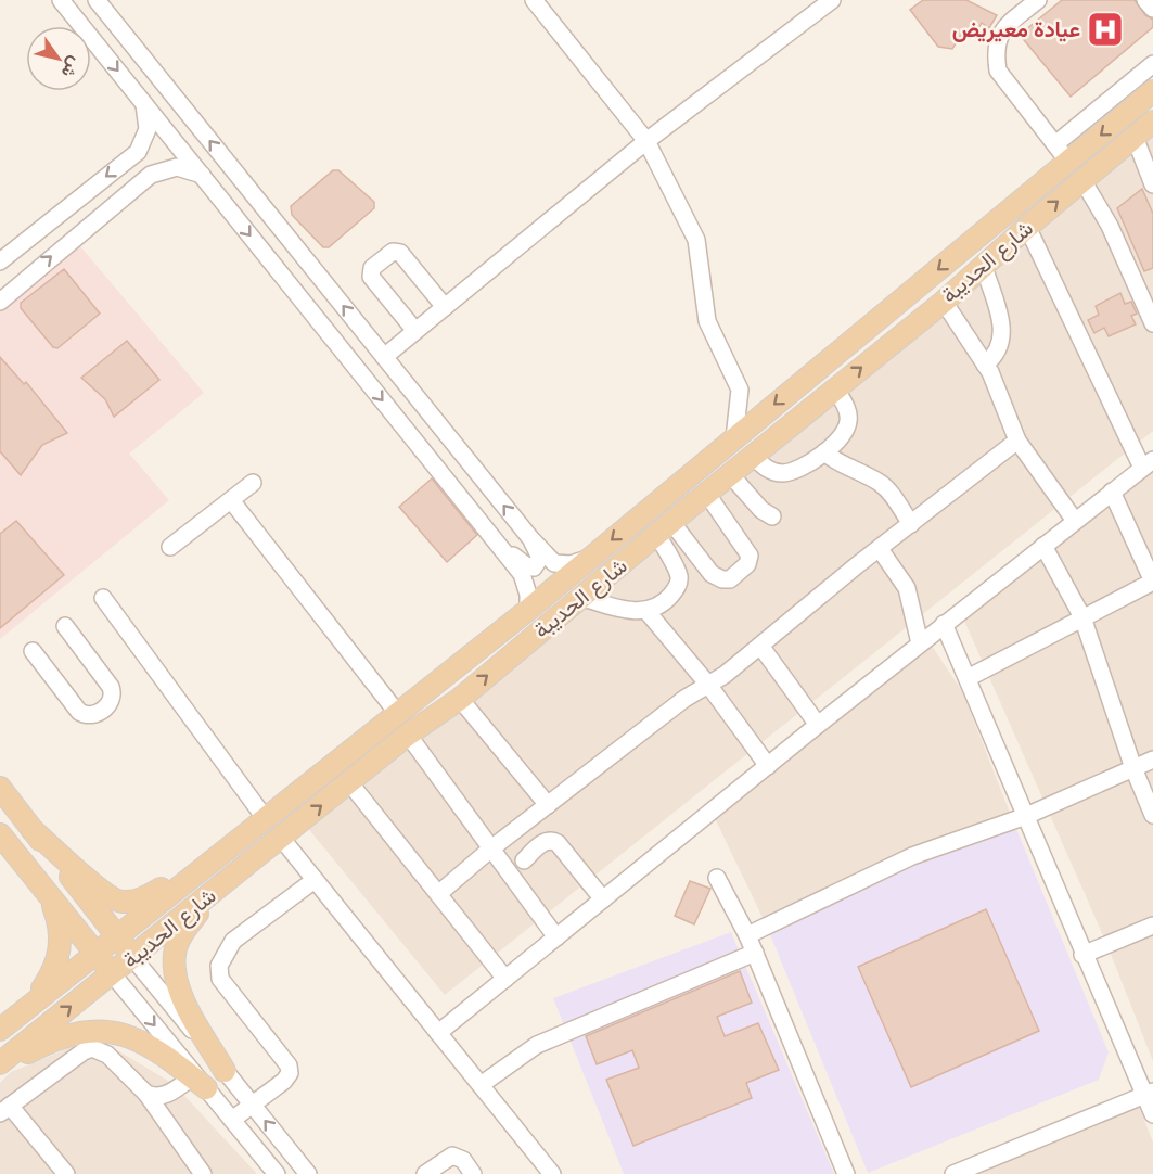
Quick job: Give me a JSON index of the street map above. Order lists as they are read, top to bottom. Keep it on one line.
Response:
{"streets":{"main road":["شارع الحديبة"]},"places":{"hospital":["عيادة معيريض"]},"north":"bottom right"}
